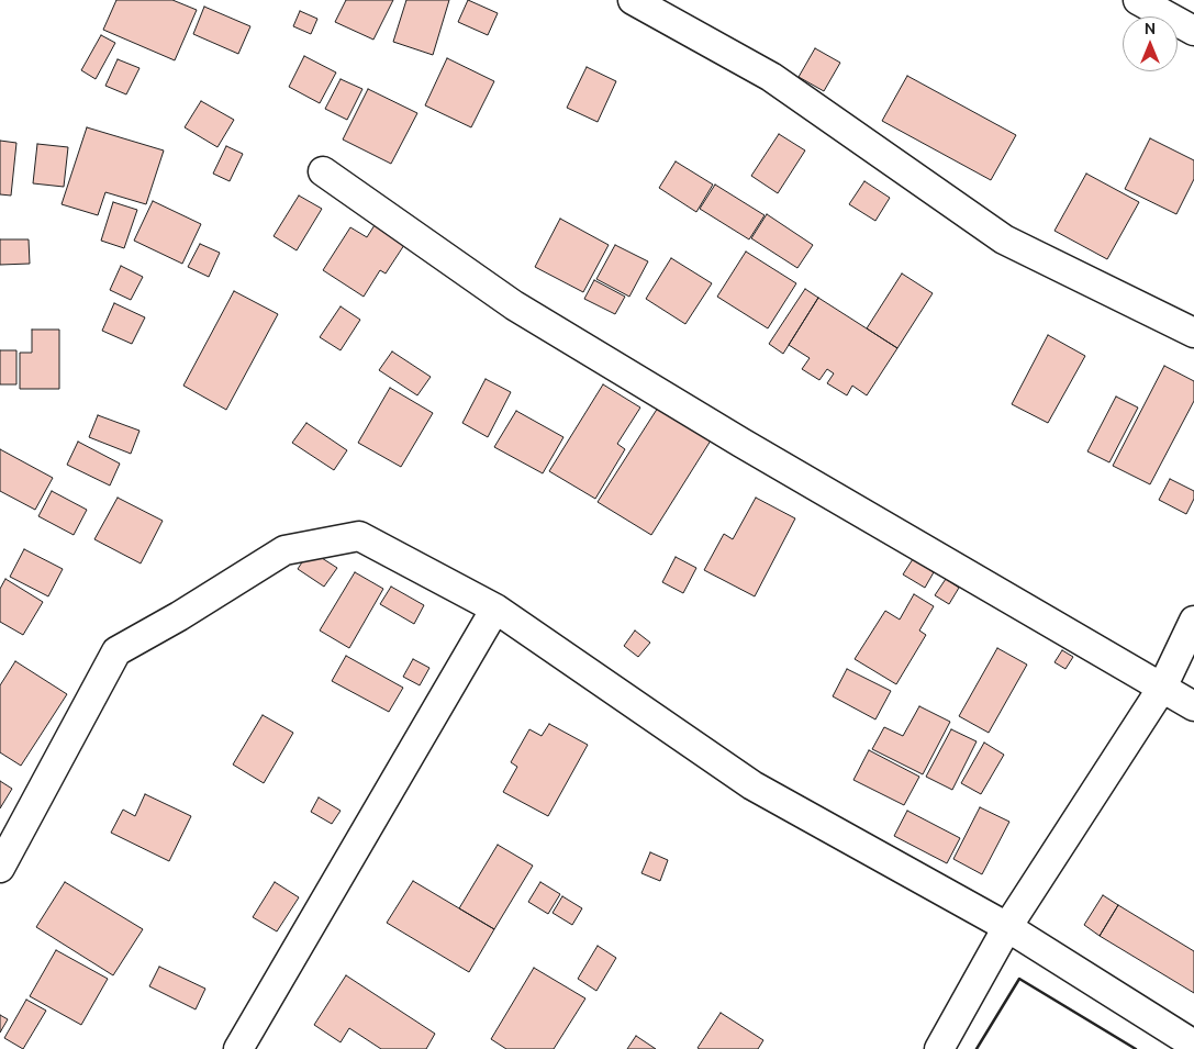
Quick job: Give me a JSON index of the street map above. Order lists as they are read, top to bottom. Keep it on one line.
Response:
{"north":"top"}
